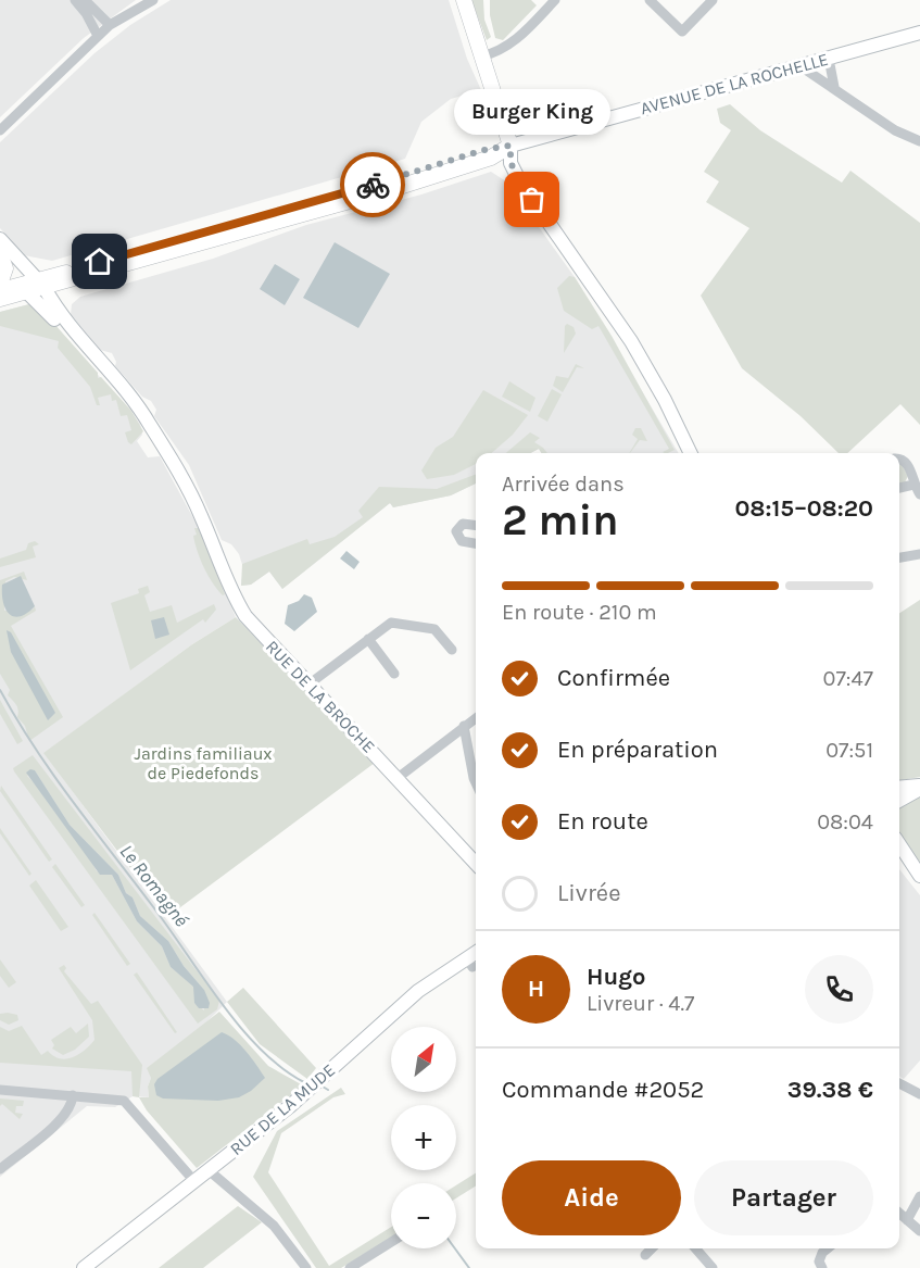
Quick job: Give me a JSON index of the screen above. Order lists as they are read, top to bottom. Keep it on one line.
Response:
{"streets":{"main road":["AVENUE DE LA ROCHELLE"],"street":["RUE DE LA BROCHE","RUE DE LA MUDE"]},"water":["Le Romagné"],"parks":["Jardins familiaux de Piedefonds"],"places":["Burger King"],"north":"top right","page":{"bubble":"Burger King","heading":["2 min","Arrivée dans","08:15–08:20"],"panel":["Hugo","Livreur · 4.7","Commande #2052","39.38 €"],"bar":"En route · 210 m","list":[["Confirmée","07:47"],["En préparation","07:51"],["En route","08:04"],"Livrée"],"round":"H","map_buttons":["+","−"],"buttons":["Aide","Partager"]}}
